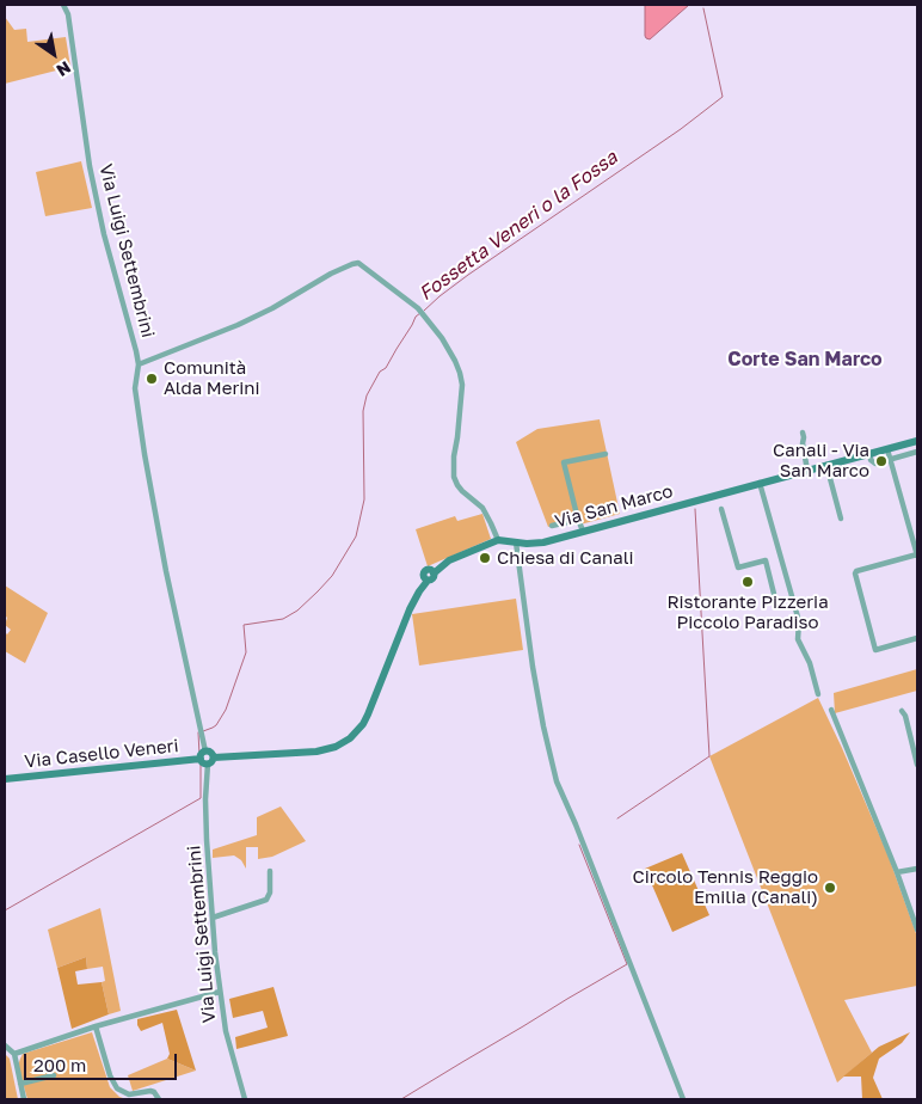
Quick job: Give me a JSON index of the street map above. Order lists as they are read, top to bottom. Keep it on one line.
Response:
{"streets":{"street":["Via Luigi Settembrini","Via San Marco","Via Casello Veneri"]},"crossings":[["Via Luigi Settembrini","Via Casello Veneri"]],"districts":["Corte San Marco"],"water":["Fossetta Veneri o la Fossa"],"places":["Comunità Alda Merini","Canali - Via San Marco","Chiesa di Canali","Ristorante Pizzeria Piccolo Paradiso","Circolo Tennis Reggio Emilia (Canali)"],"scale_bar":"200 m","north":"bottom right"}
